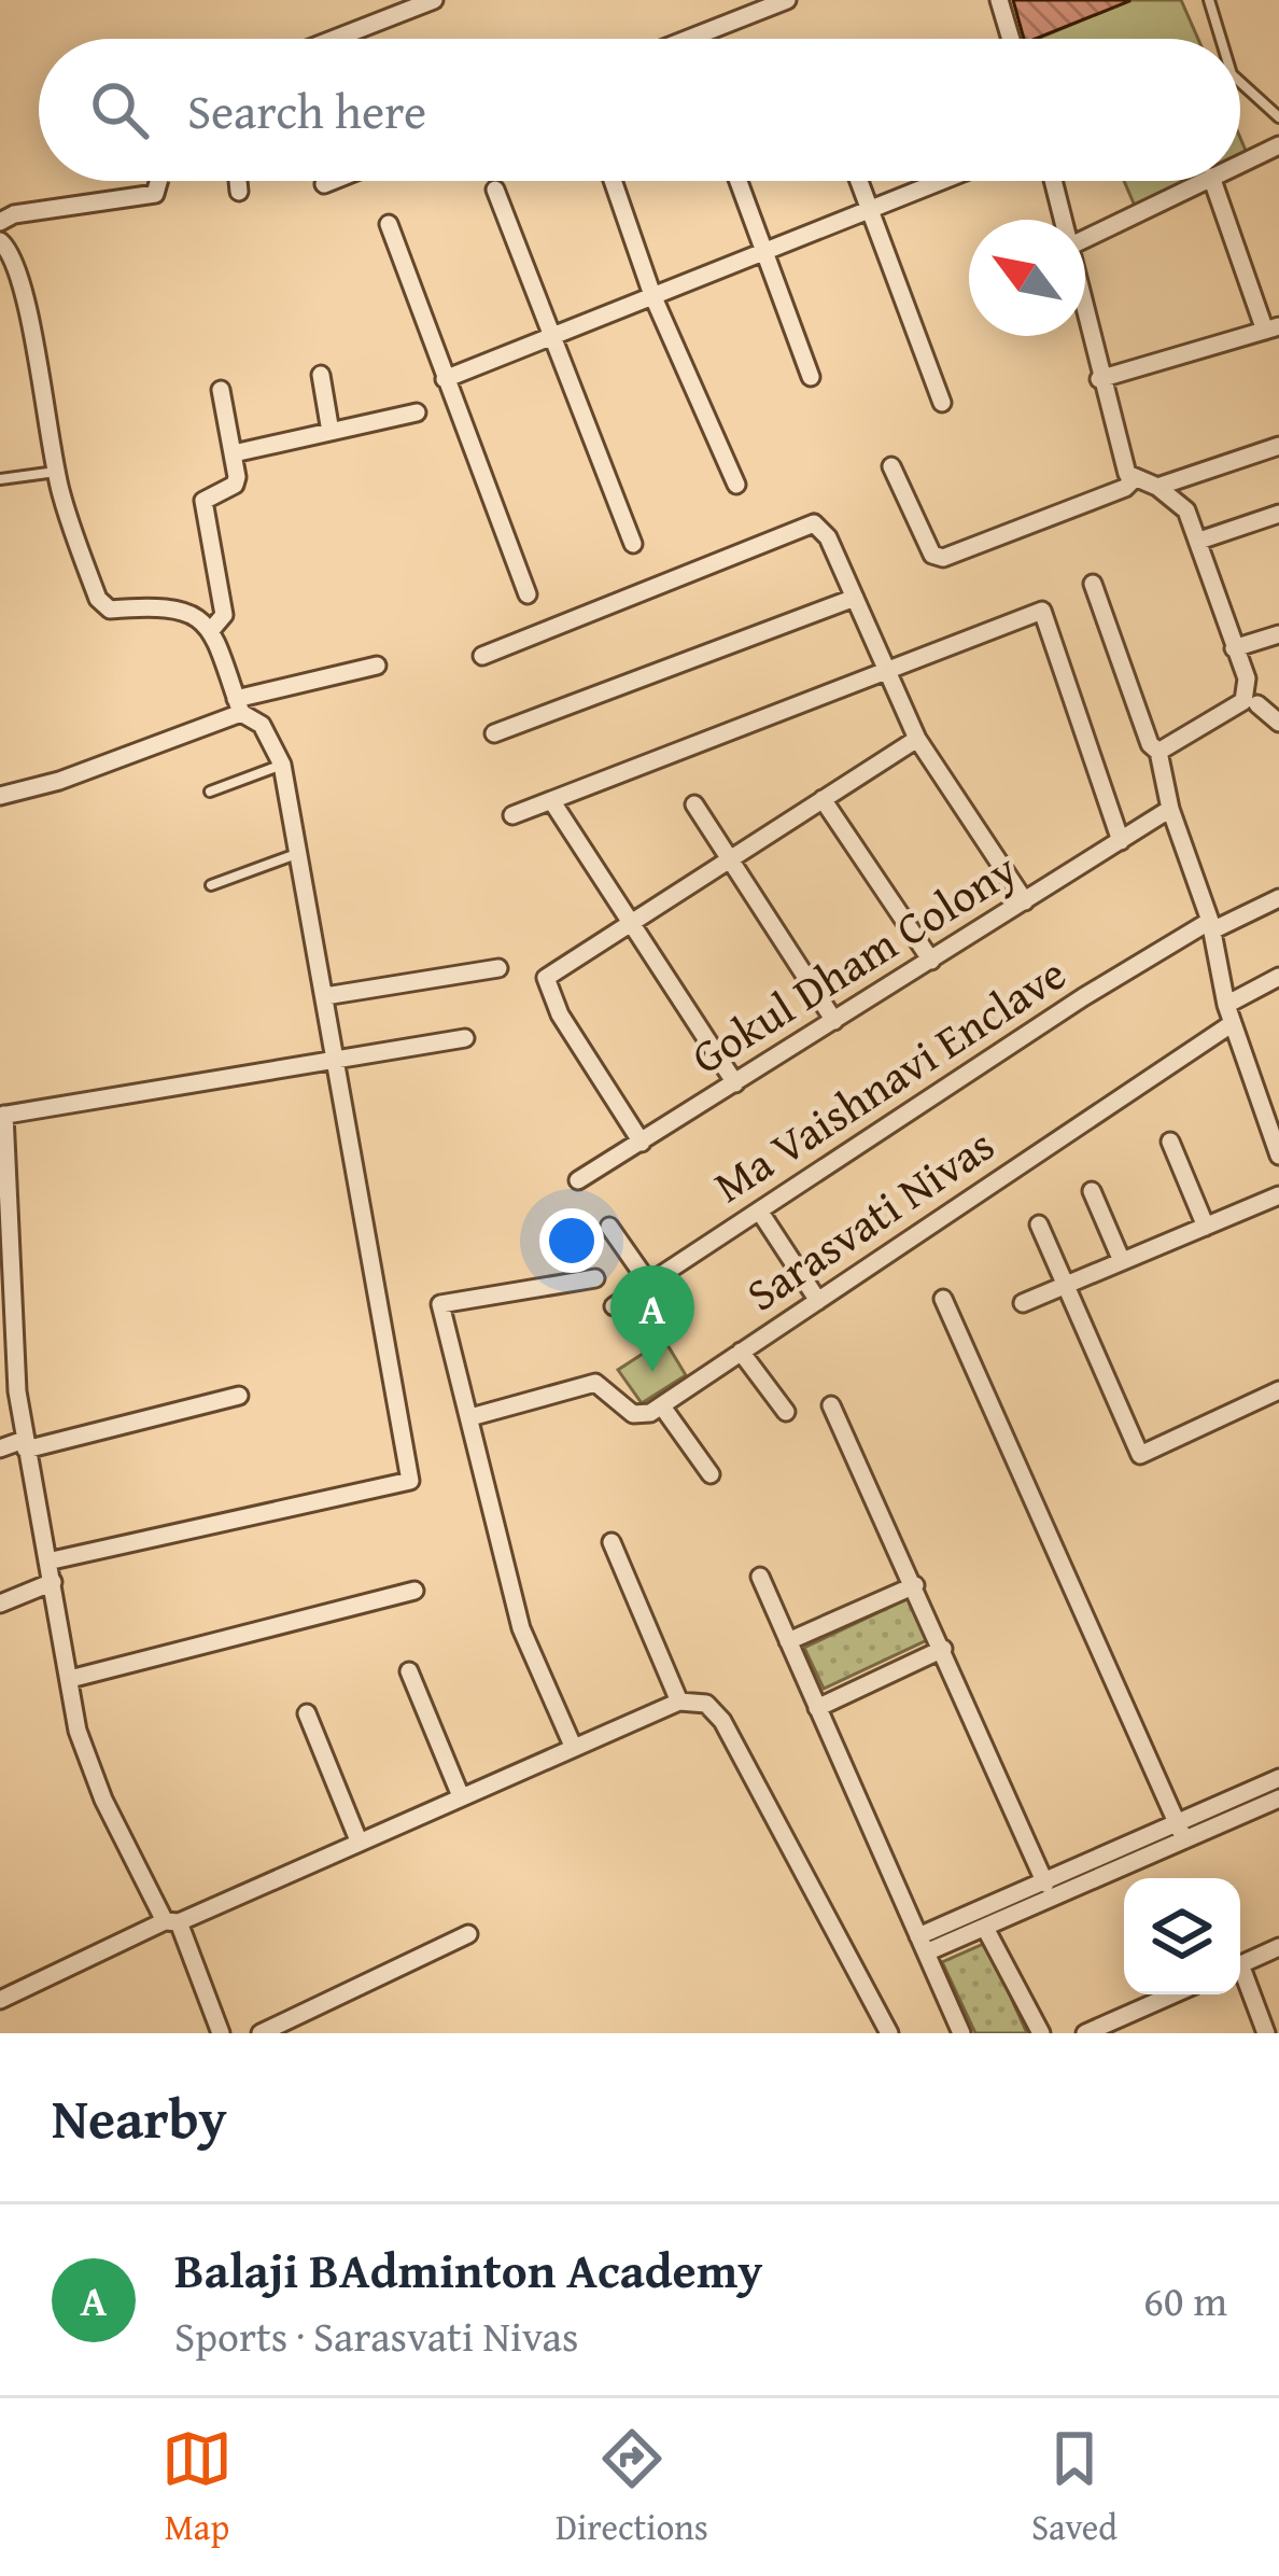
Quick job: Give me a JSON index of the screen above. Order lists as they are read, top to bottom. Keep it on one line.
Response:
{"streets":{"street":["Gokul Dham Colony","Ma Vaishnavi Enclave","Sarasvati Nivas"]},"north":"top left","page":{"search":"Search here","pins":"A","heading":"Nearby","list":[{"mark":"A","name":"Balaji BAdminton Academy","note":"Sports · Sarasvati Nivas","value":"60 m"}],"nav":["Map","Directions","Saved"]}}
